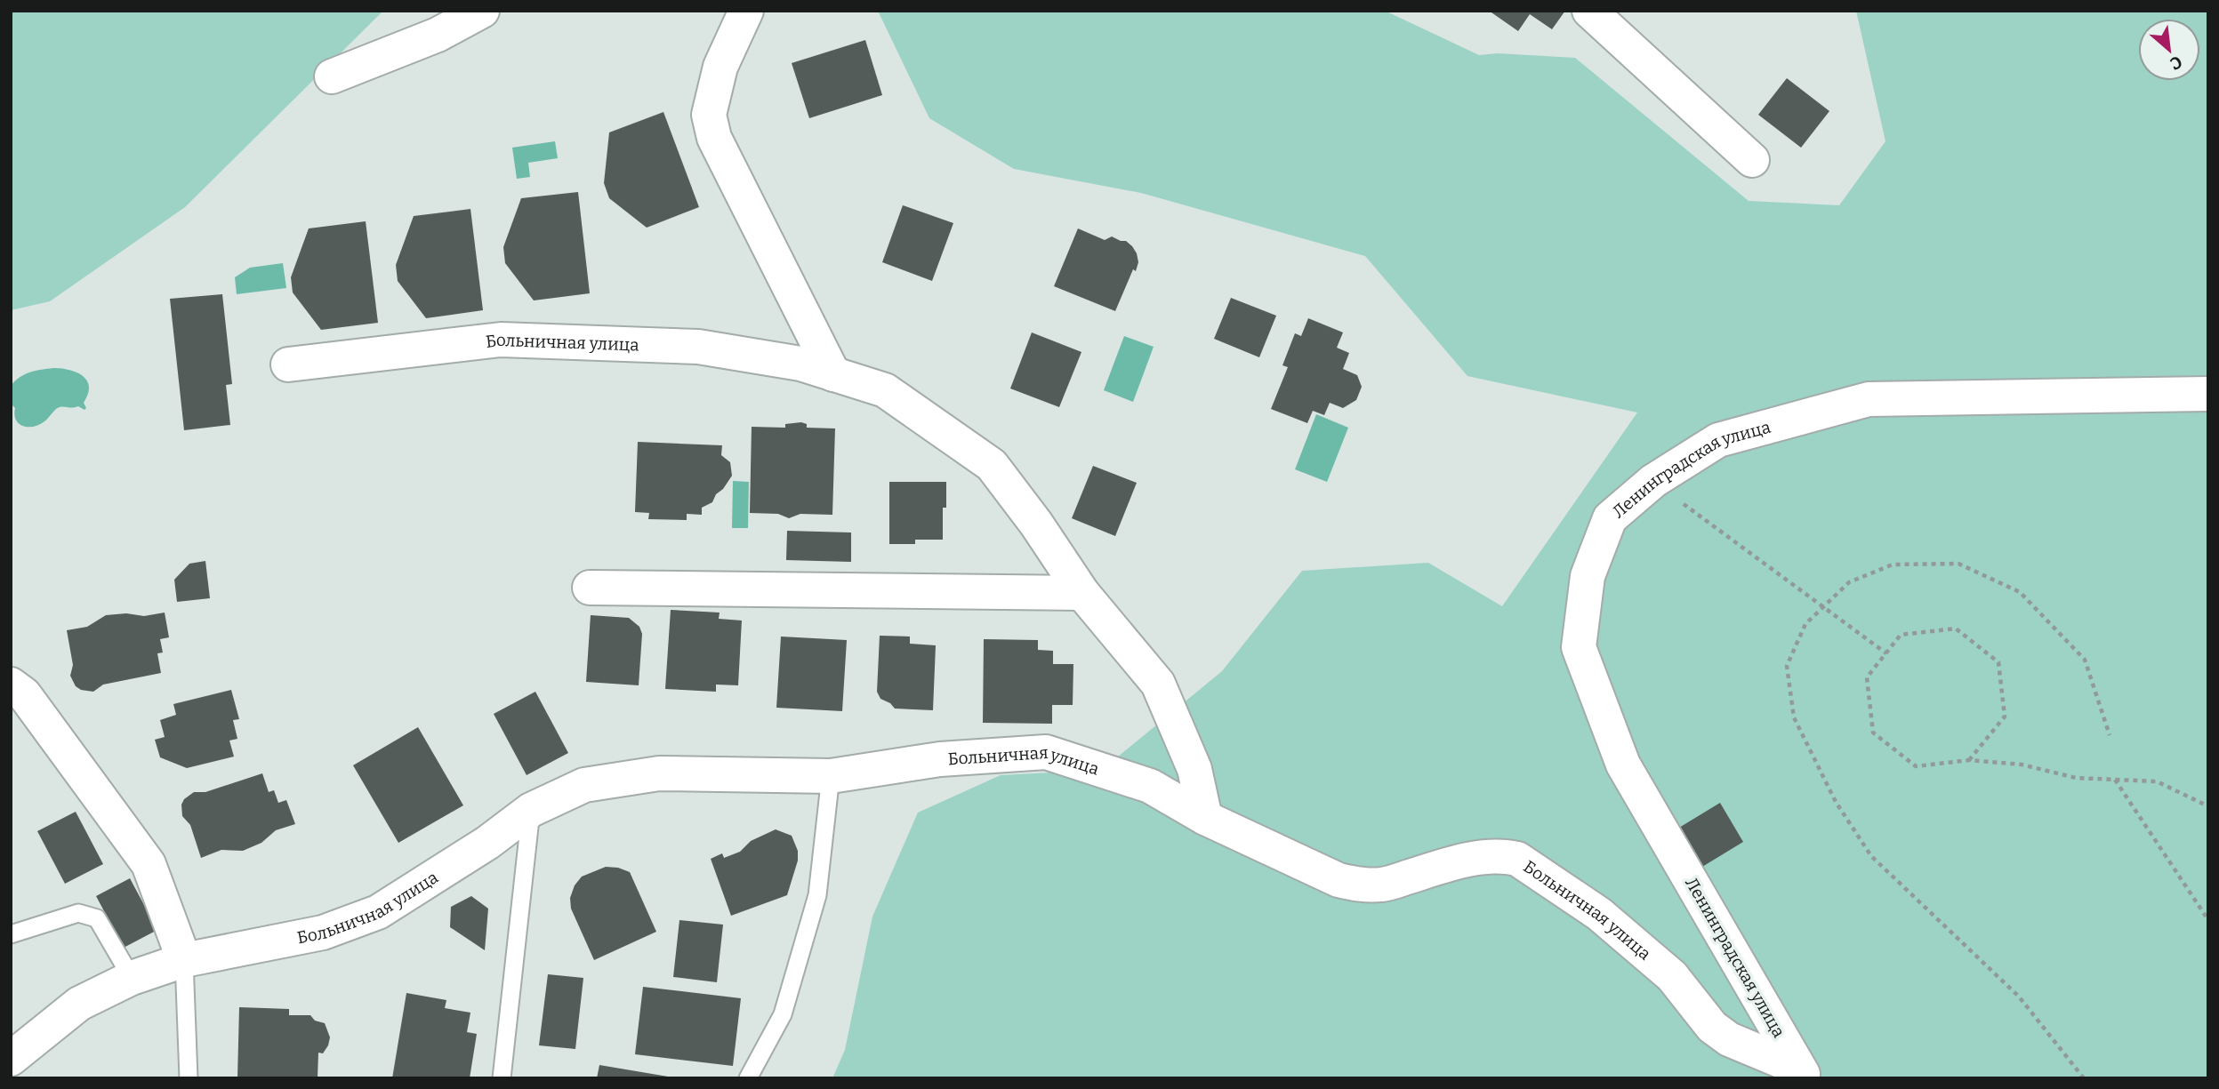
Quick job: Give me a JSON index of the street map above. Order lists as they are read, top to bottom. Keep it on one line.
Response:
{"streets":{"street":["Больничная улица","Ленинградская улица"]},"crossings":[["Больничная улица","Ленинградская улица"]],"north":"bottom right"}
